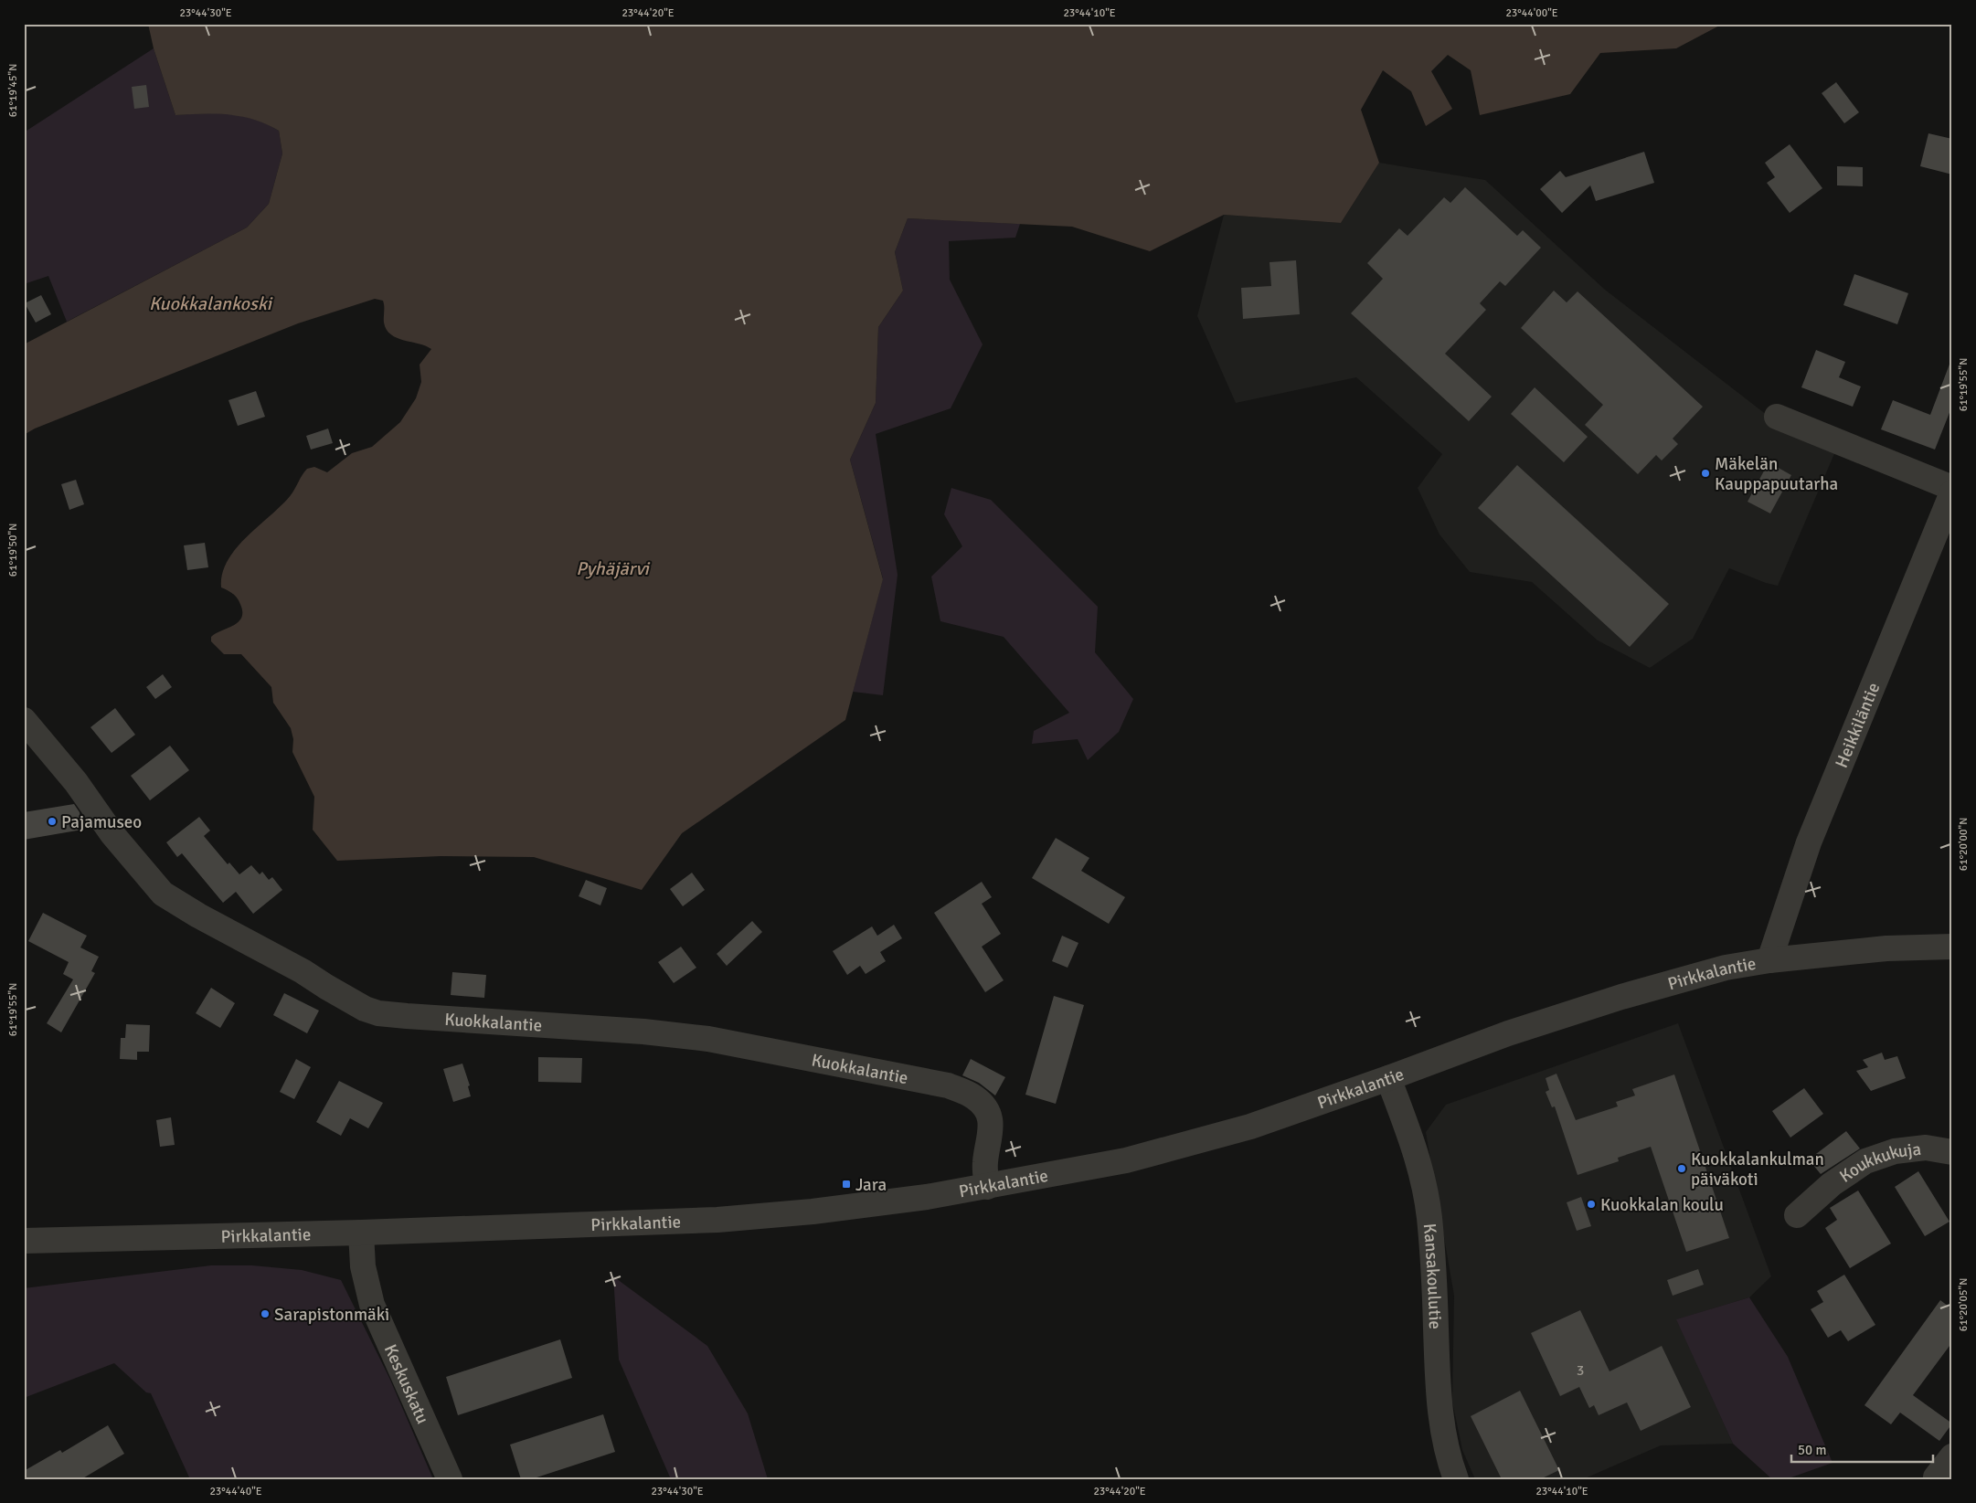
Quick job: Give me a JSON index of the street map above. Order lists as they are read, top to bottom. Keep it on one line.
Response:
{"streets":{"street":["Heikkiläntie","Pirkkalantie","Kuokkalantie","Koukkukuja","Kansakoulutie","Keskuskatu"]},"crossings":[["Heikkiläntie","Pirkkalantie"],["Pirkkalantie","Kuokkalantie"],["Pirkkalantie","Kansakoulutie"],["Pirkkalantie","Keskuskatu"]],"water":["Kuokkalankoski","Pyhäjärvi"],"places":{"other":["Mäkelän Kauppapuutarha","Pajamuseo","Kuokkalankulman päiväkoti","Kuokkalan koulu","Sarapistonmäki"],"transit":["Jara"]},"house_numbers":["3"],"scale_bar":"50 m","coordinates":["23°44'30\"E","23°44'20\"E","23°44'10\"E","23°44'00\"E","61°19'45\"N","61°19'55\"N","61°19'50\"N","61°20'00\"N","61°20'05\"N","23°44'40\"E"]}
